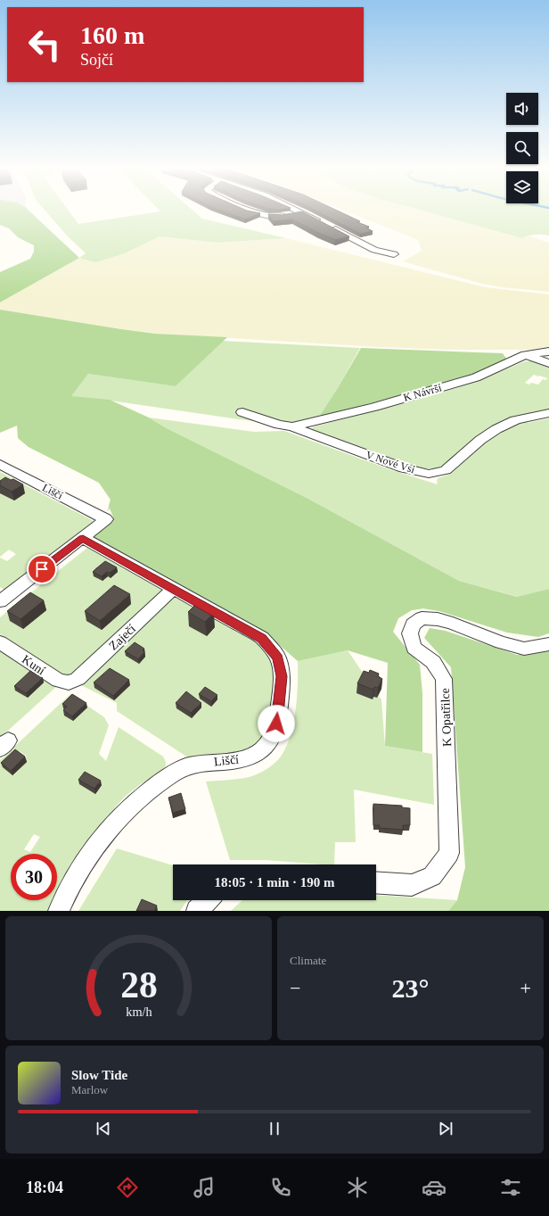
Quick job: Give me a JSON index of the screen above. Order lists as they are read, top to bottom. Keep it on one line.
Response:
{"streets":{"street":["K Návrší","V Nové Vsi","Liščí","Zaječí","Kuní","K Opatřilce"]},"crossings":[["K Návrší","V Nové Vsi"],["Liščí","Zaječí"],["Zaječí","Kuní"]],"page":{"turn":["160 m","Sojčí"],"limit":"30","trip":"18:05 · 1 min · 190 m","tile":"Climate","heat":["−","23°","+"],"song":["Slow Tide","Marlow"],"tabs":"18:04","gauge":["28","km/h"]}}
